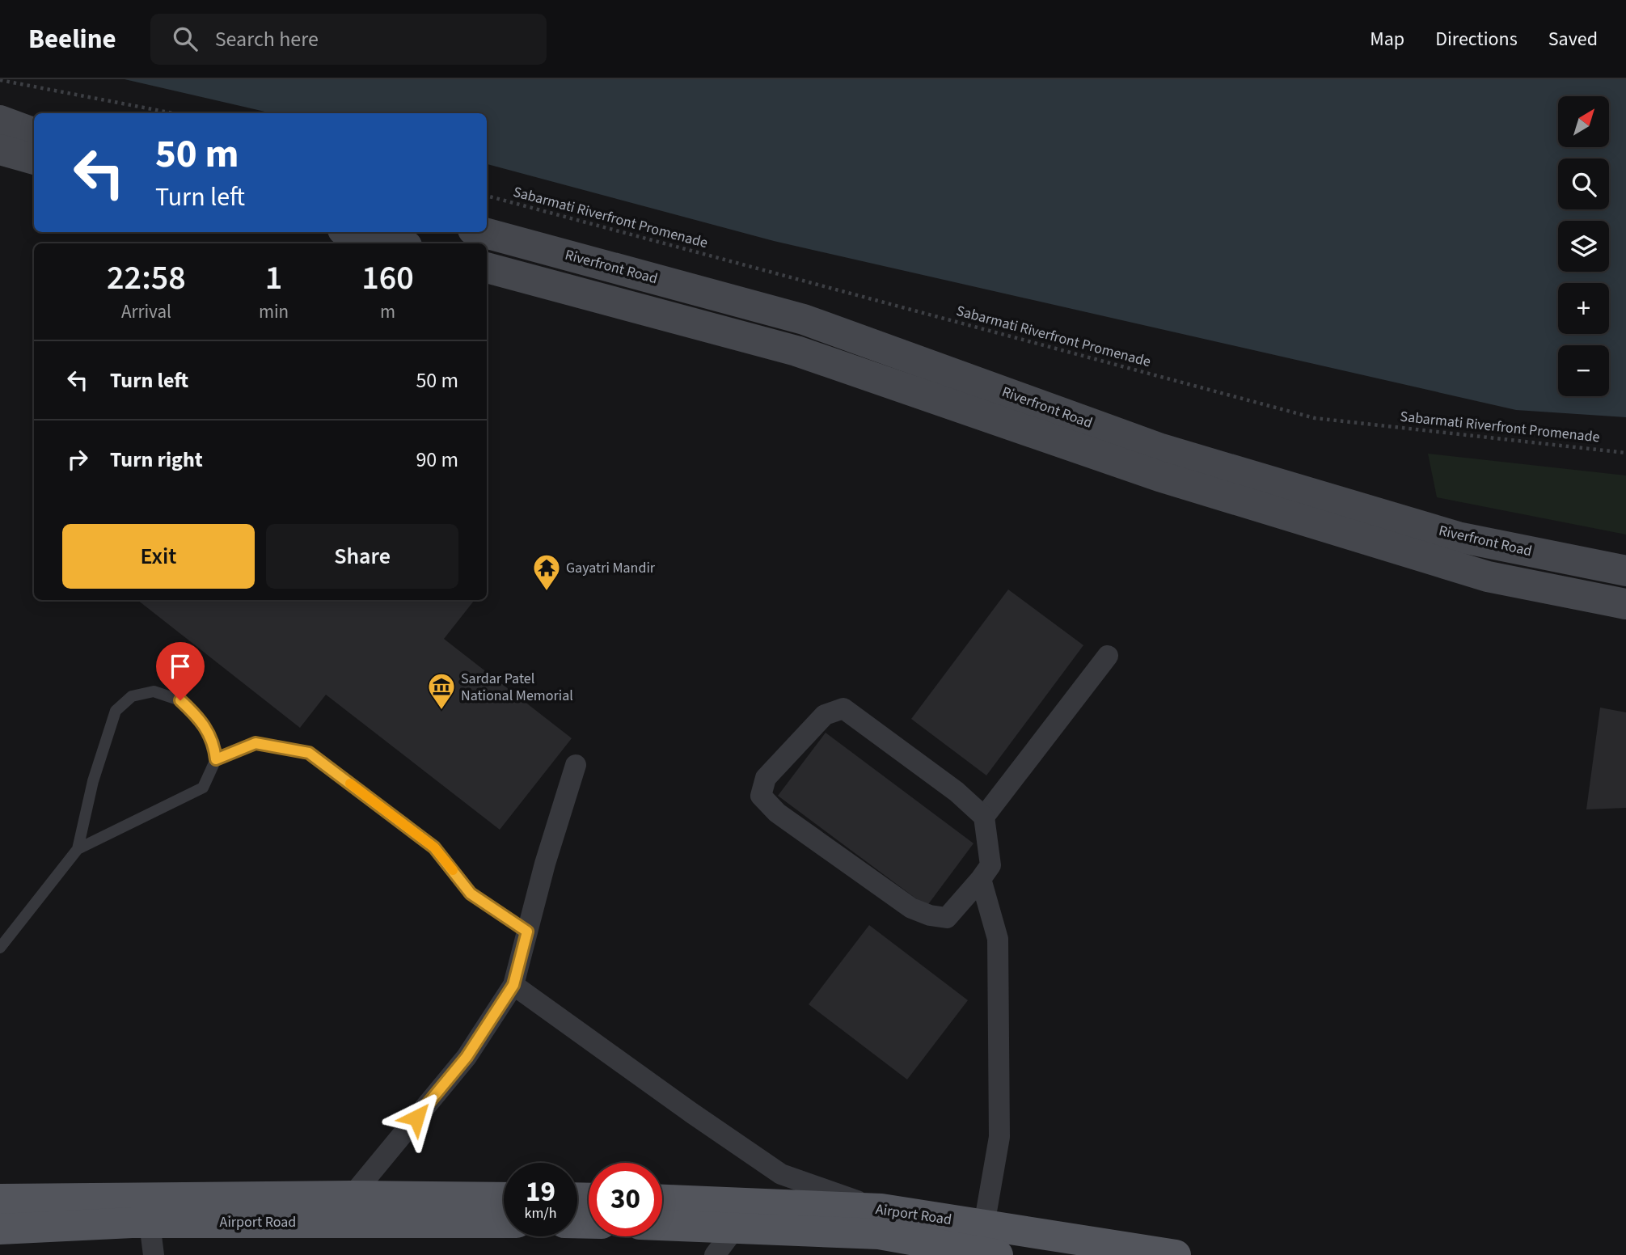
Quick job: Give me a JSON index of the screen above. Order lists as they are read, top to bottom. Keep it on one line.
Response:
{"streets":{"main road":["Riverfront Road","Airport Road"],"path":["Sabarmati Riverfront Promenade"]},"places":{"temple":["Gayatri Mandir"],"museum":["Sardar Patel National Memorial"]},"north":"top right","page":{"header":"Beeline","search":"Search here","nav":["Map","Directions","Saved"],"map_buttons":["+","−"],"turn":["50 m","Turn left"],"eta":["22:58","Arrival","1","min","160","m"],"list":[{"name":"Turn left","value":"50 m"},{"name":"Turn right","value":"90 m"}],"buttons":["Exit","Share"],"speed":"19 km/h","limit":"30"}}
